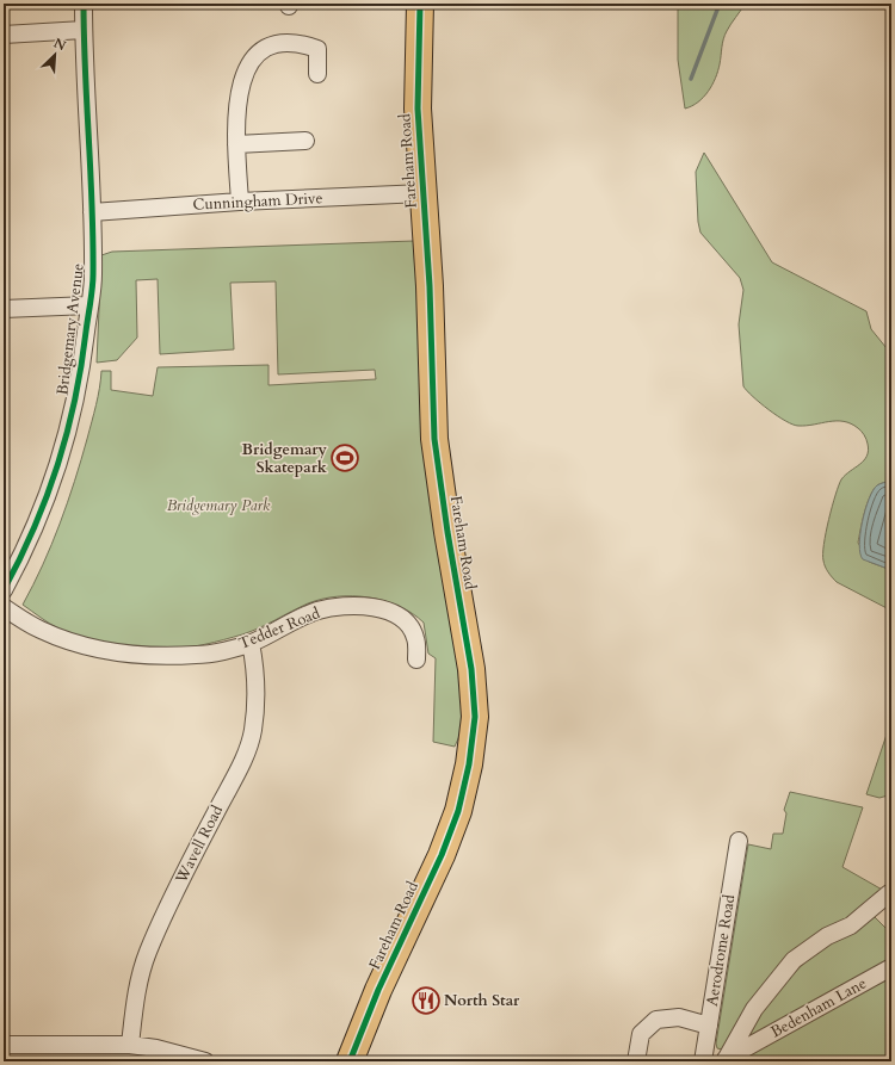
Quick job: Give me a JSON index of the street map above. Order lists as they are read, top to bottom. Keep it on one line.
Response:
{"streets":{"main road":["Fareham Road"],"street":["Cunningham Drive","Bridgemary Avenue","Tedder Road","Wavell Road","Aerodrome Road","Bedenham Lane"]},"crossings":[["Fareham Road","Cunningham Drive"],["Cunningham Drive","Bridgemary Avenue"],["Tedder Road","Wavell Road"]],"parks":["Bridgemary Park"],"places":{"sports":["Bridgemary Skatepark"],"restaurant":["North Star"]},"north":"top right"}
